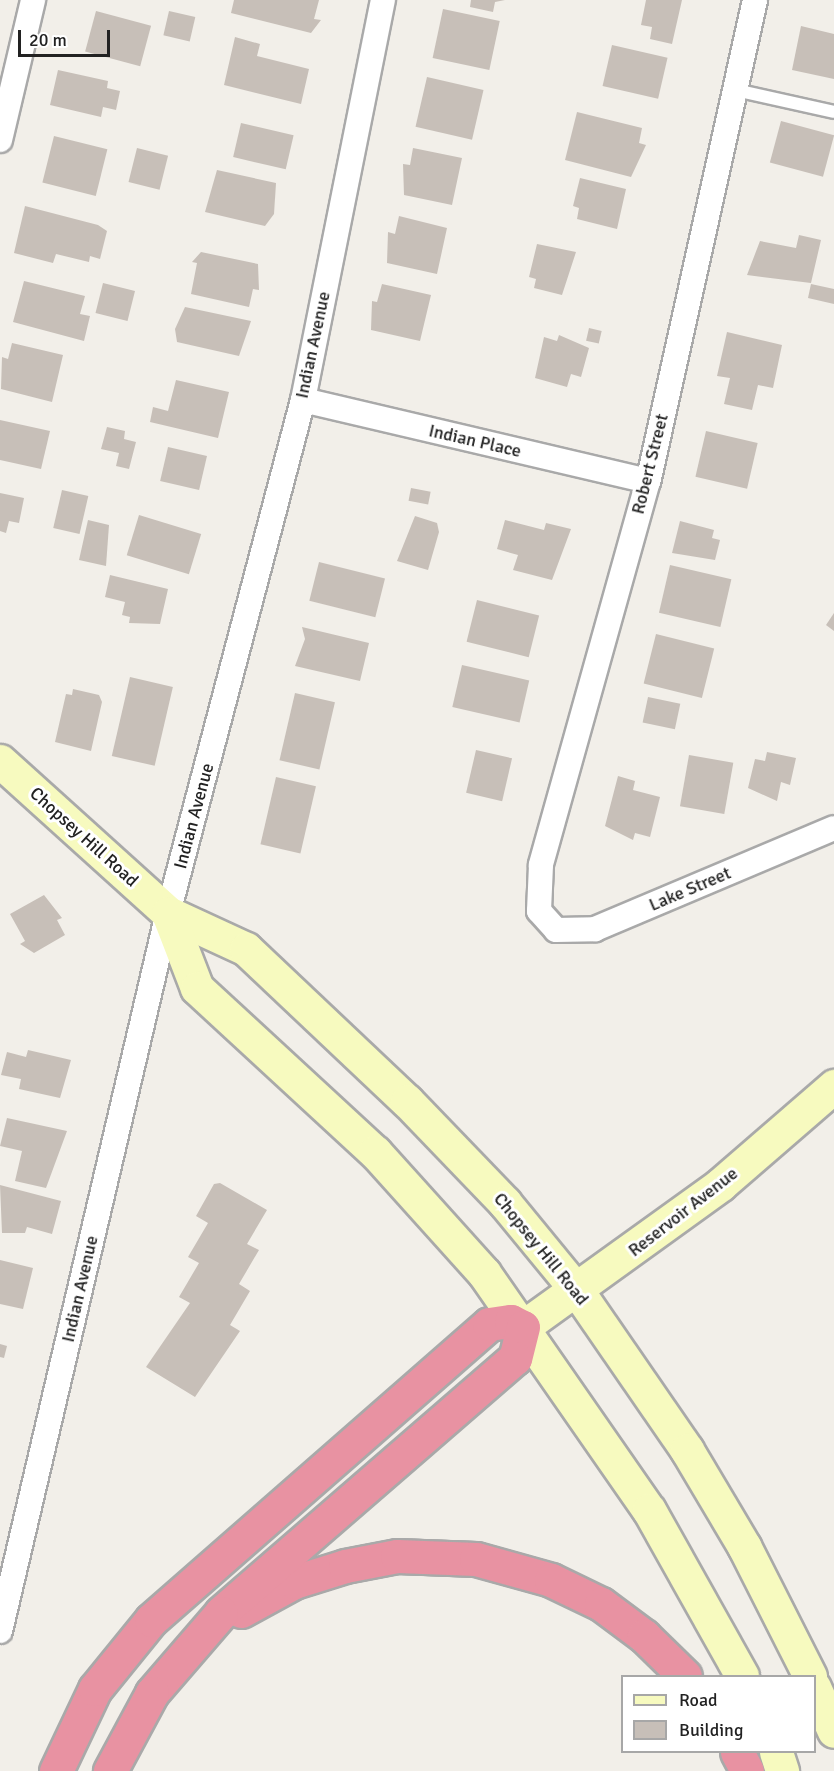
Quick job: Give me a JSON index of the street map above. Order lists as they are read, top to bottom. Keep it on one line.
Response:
{"streets":{"main road":["Chopsey Hill Road","Reservoir Avenue"],"street":["Indian Avenue","Indian Place","Robert Street","Lake Street"]},"crossings":[["Indian Avenue","Indian Place"],["Indian Avenue","Chopsey Hill Road"],["Indian Place","Robert Street"],["Robert Street","Lake Street"],["Chopsey Hill Road","Reservoir Avenue"]],"legend":["Road","Building"],"scale_bar":"20 m"}
